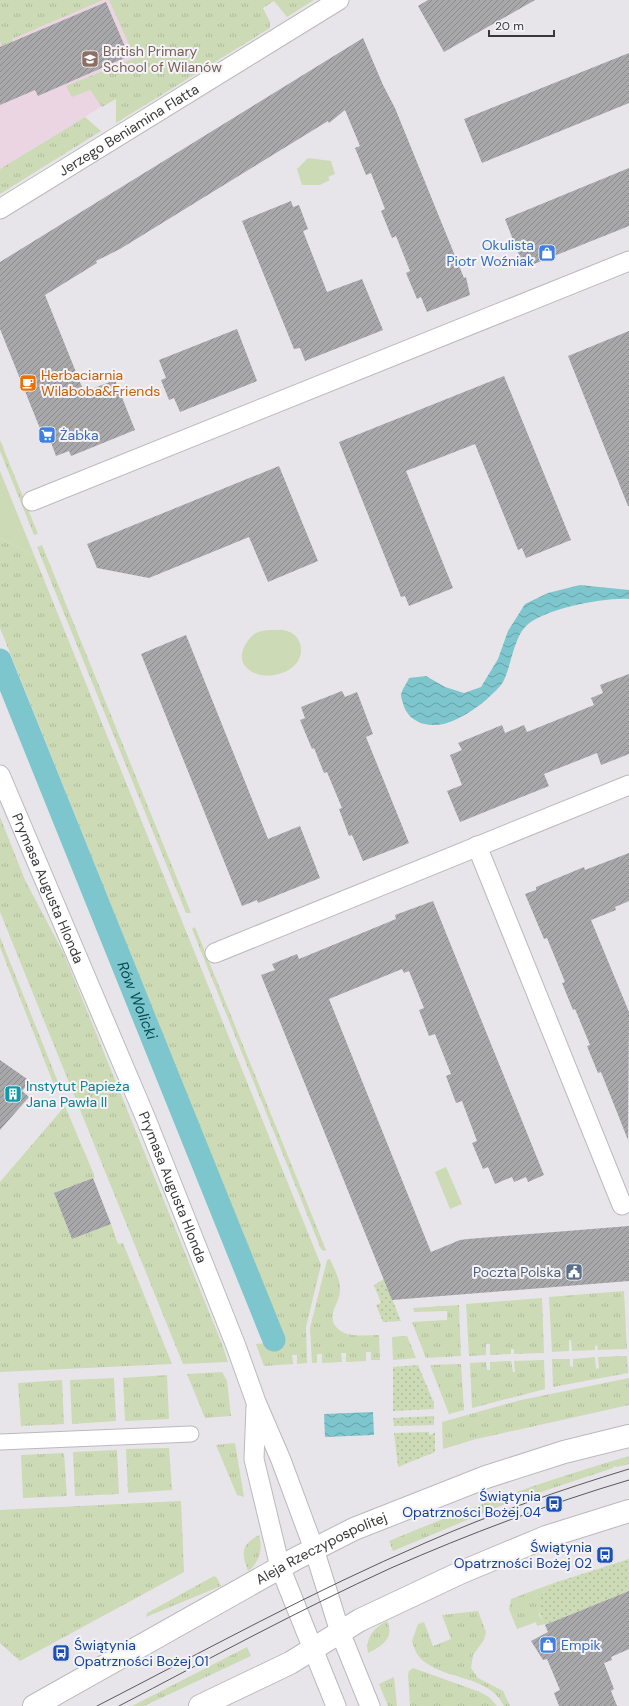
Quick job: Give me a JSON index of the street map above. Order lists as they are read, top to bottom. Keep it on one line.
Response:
{"streets":{"street":["Jerzego Beniamina Flatta","Prymasa Augusta Hlonda","Aleja Rzeczypospolitej"]},"crossings":[["Prymasa Augusta Hlonda","Aleja Rzeczypospolitej"]],"water":["Rów Wolicki"],"places":{"school or university":["British Primary School of Wilanów"],"shop":["Okulista Piotr Woźniak","Empik"],"cafe":["Herbaciarnia Wilaboba&Friends"],"supermarket":["Żabka"],"building":["Instytut Papieża Jana Pawła II"],"public building":["Poczta Polska"],"bus stop":["Świątynia Opatrzności Bożej 04","Świątynia Opatrzności Bożej 02","Świątynia Opatrzności Bożej 01"]},"scale_bar":"20 m"}
